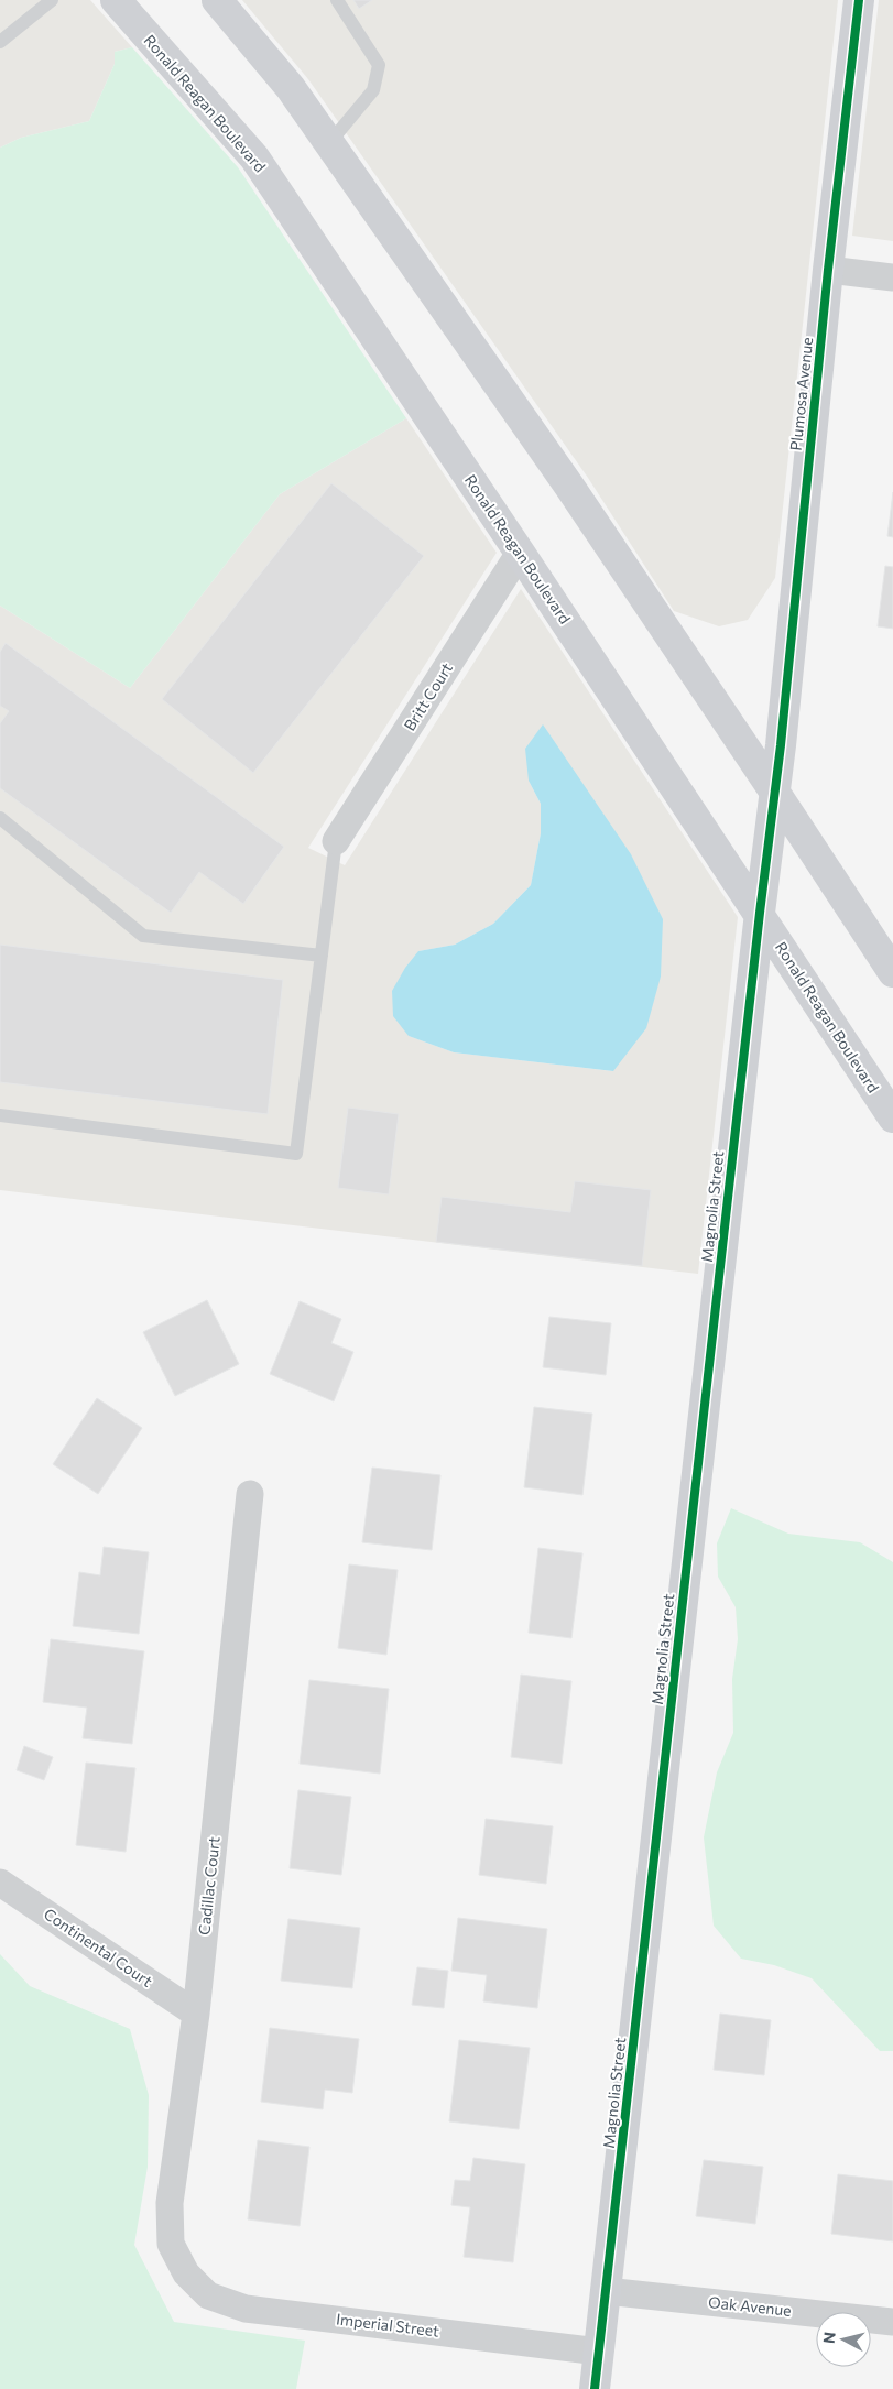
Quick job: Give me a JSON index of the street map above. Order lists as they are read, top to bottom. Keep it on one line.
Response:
{"streets":{"main road":["Ronald Reagan Boulevard","Plumosa Avenue","Magnolia Street"],"street":["Britt Court","Cadillac Court","Continental Court","Oak Avenue","Imperial Street"]},"crossings":[["Ronald Reagan Boulevard","Plumosa Avenue"],["Ronald Reagan Boulevard","Britt Court"],["Ronald Reagan Boulevard","Magnolia Street"],["Plumosa Avenue","Magnolia Street"],["Magnolia Street","Oak Avenue"],["Magnolia Street","Imperial Street"],["Cadillac Court","Continental Court"],["Cadillac Court","Imperial Street"]],"north":"left"}
